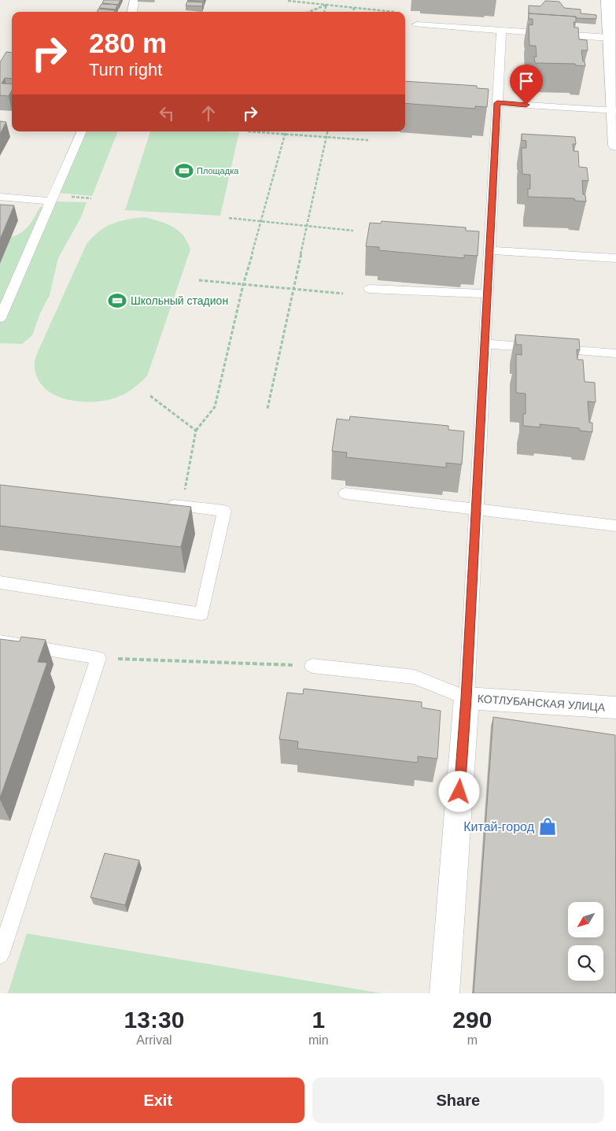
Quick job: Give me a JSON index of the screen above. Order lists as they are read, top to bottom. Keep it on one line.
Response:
{"streets":{"street":["КОТЛУБАНСКАЯ УЛИЦА"]},"places":{"sports":["Площадка","Школьный стадион"],"shop":["Китай-город"]},"north":"bottom left","page":{"turn":["280 m","Turn right"],"eta":["13:30","Arrival","1","min","290","m"],"buttons":["Exit","Share"]}}
